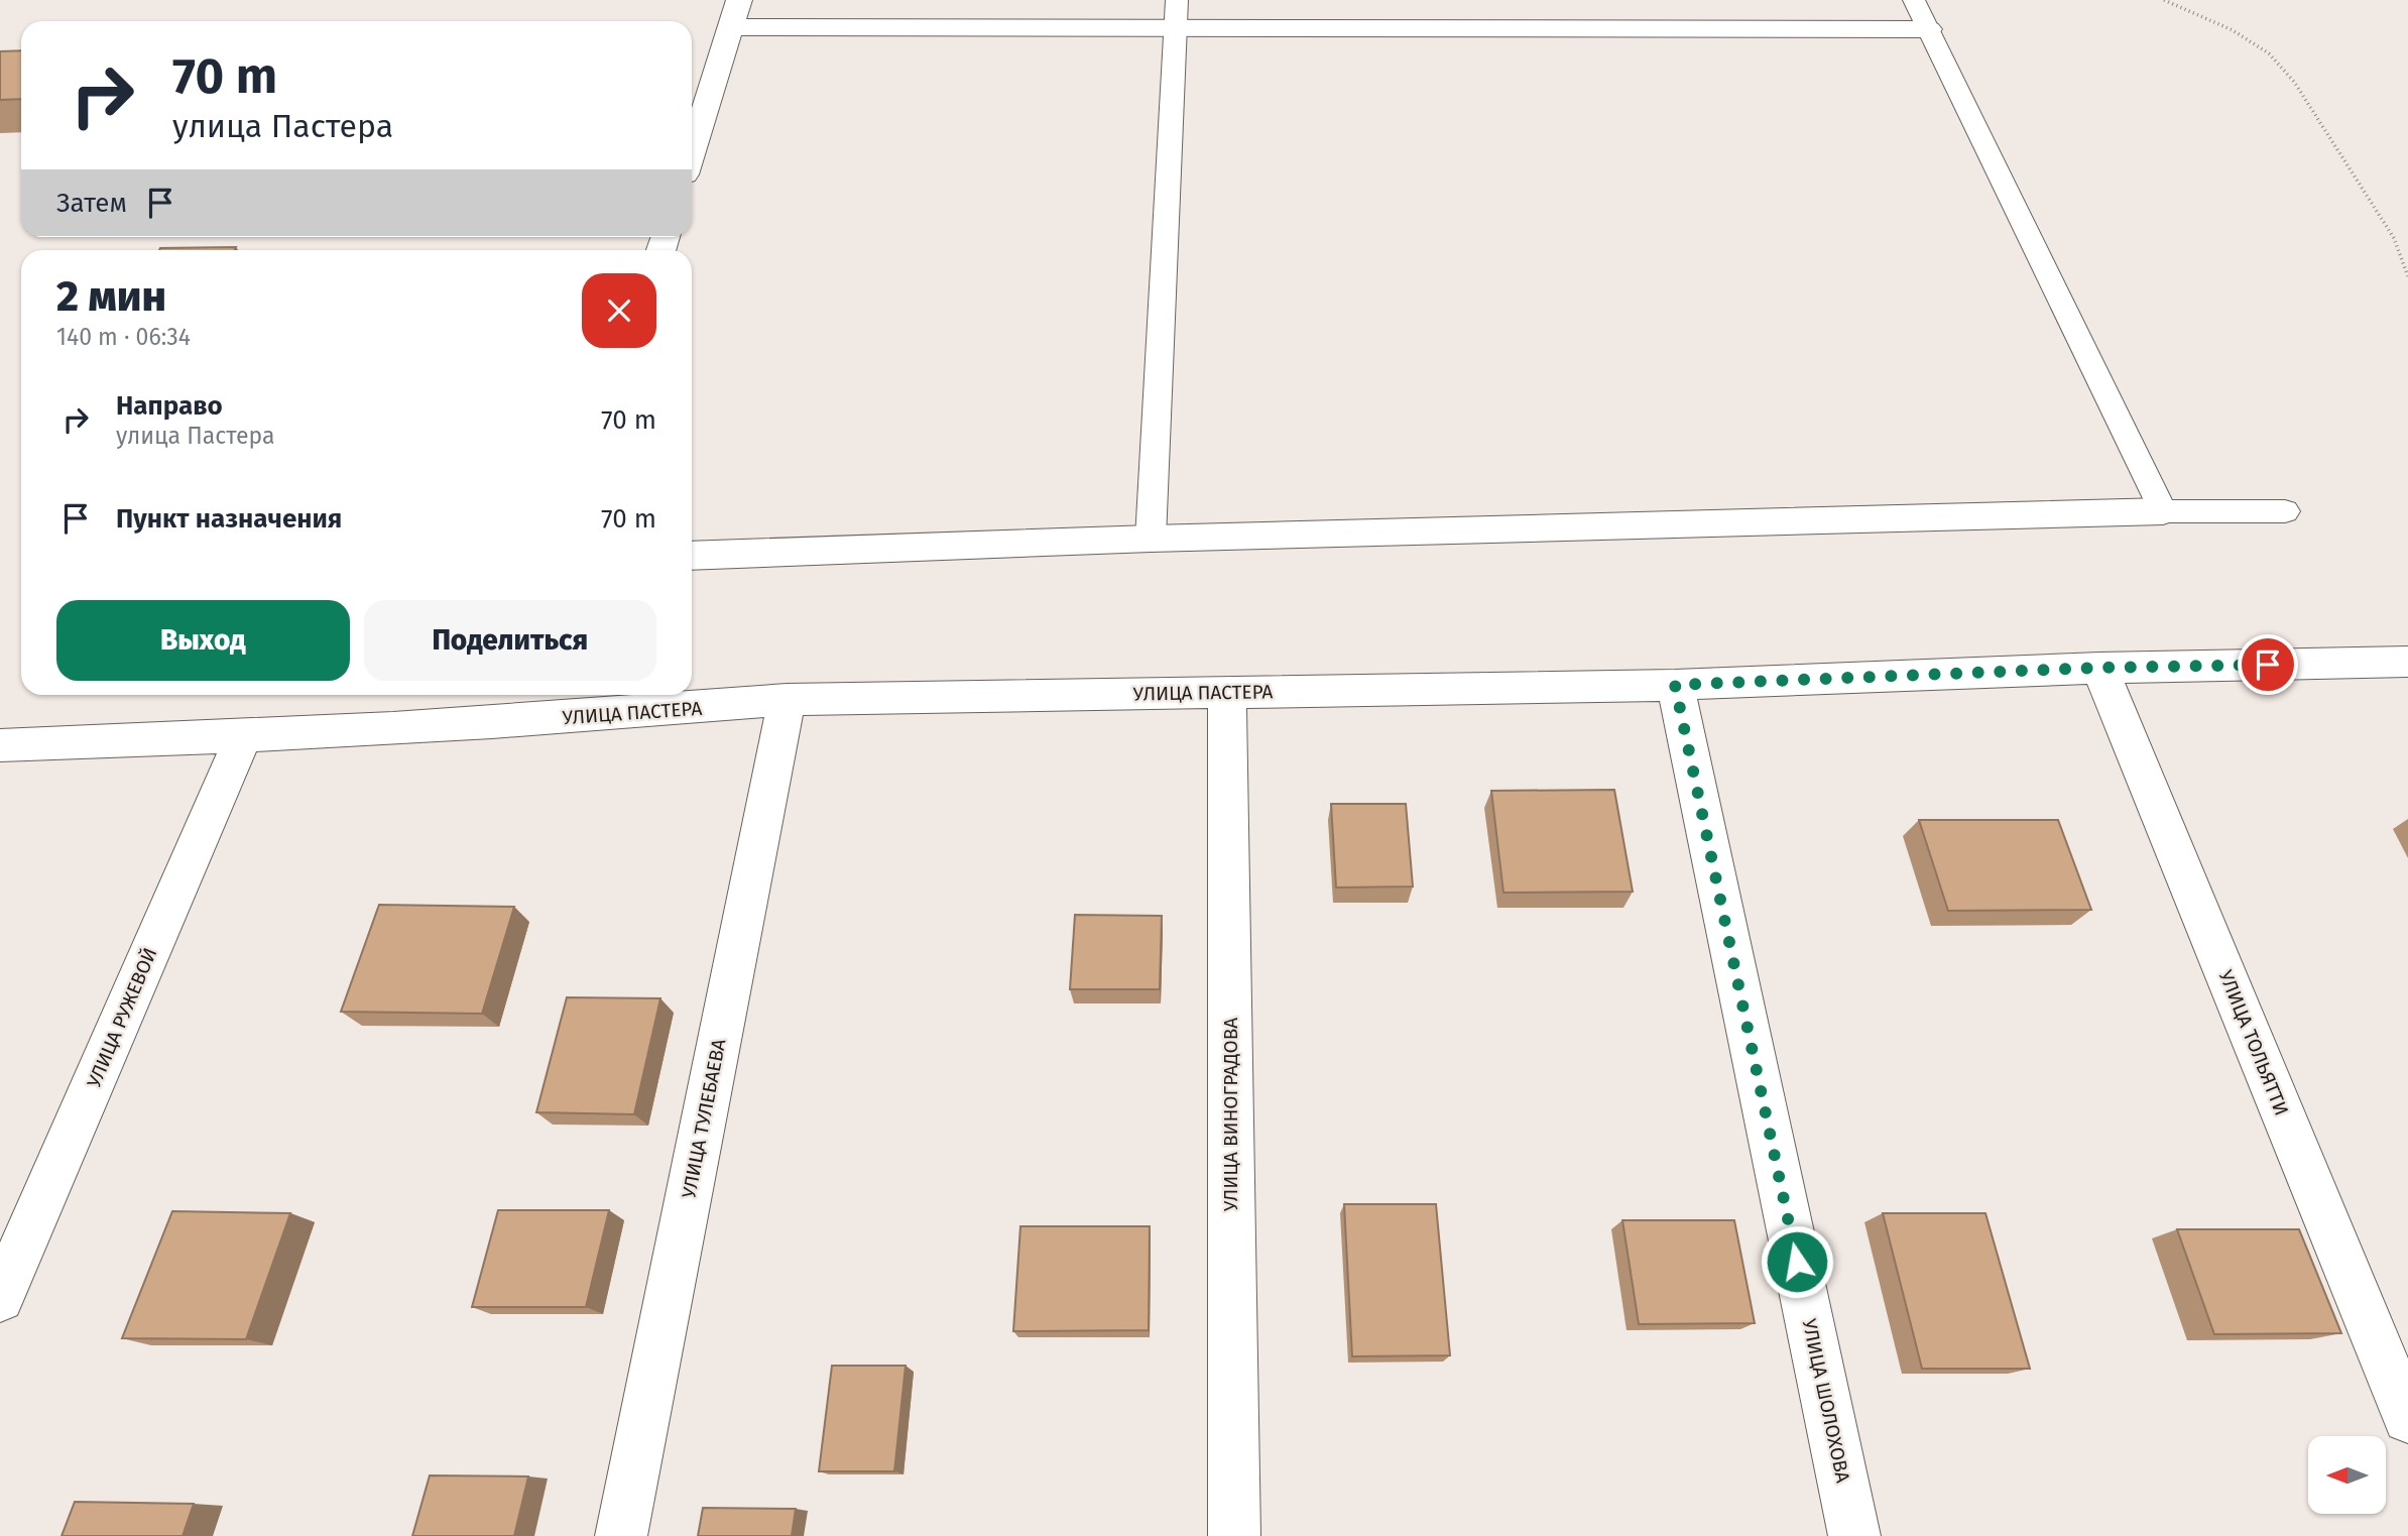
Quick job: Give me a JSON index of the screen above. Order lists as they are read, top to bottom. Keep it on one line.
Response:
{"streets":{"street":["УЛИЦА ПАСТЕРА","УЛИЦА РУЖЕВОЙ","УЛИЦА ТОЛЬЯТТИ","УЛИЦА ВИНОГРАДОВА","УЛИЦА ТУЛЕБАЕВА","УЛИЦА ШОЛОХОВА"]},"crossings":[["УЛИЦА ПАСТЕРА","УЛИЦА РУЖЕВОЙ"],["УЛИЦА ПАСТЕРА","УЛИЦА ТОЛЬЯТТИ"],["УЛИЦА ПАСТЕРА","УЛИЦА ВИНОГРАДОВА"],["УЛИЦА ПАСТЕРА","УЛИЦА ТУЛЕБАЕВА"],["УЛИЦА ПАСТЕРА","УЛИЦА ШОЛОХОВА"]],"north":"left","page":{"turn":["70 m","улица Пастера"],"then":"Затем","heading":["2 мин","140 m · 06:34"],"list":[{"name":"Направо","note":"улица Пастера","value":"70 m"},{"name":"Пункт назначения","value":"70 m"}],"buttons":["Выход","Поделиться"]}}
